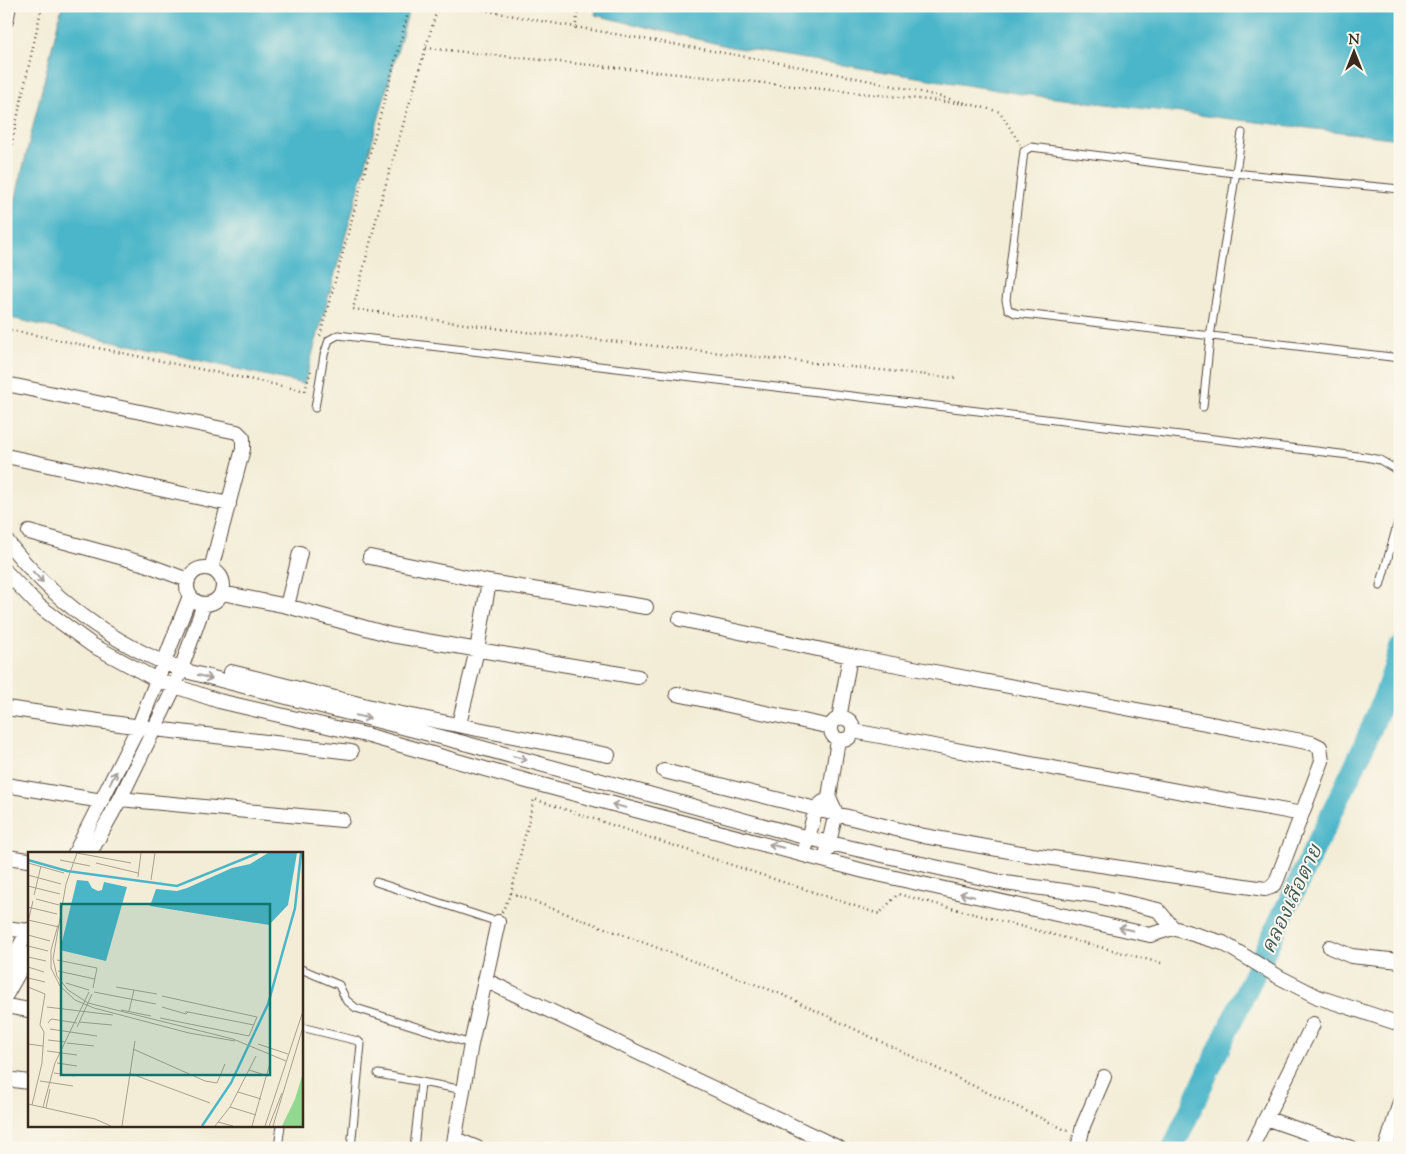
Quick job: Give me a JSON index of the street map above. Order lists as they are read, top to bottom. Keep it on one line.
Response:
{"water":["คลองเสือตาย"],"north":"top"}
